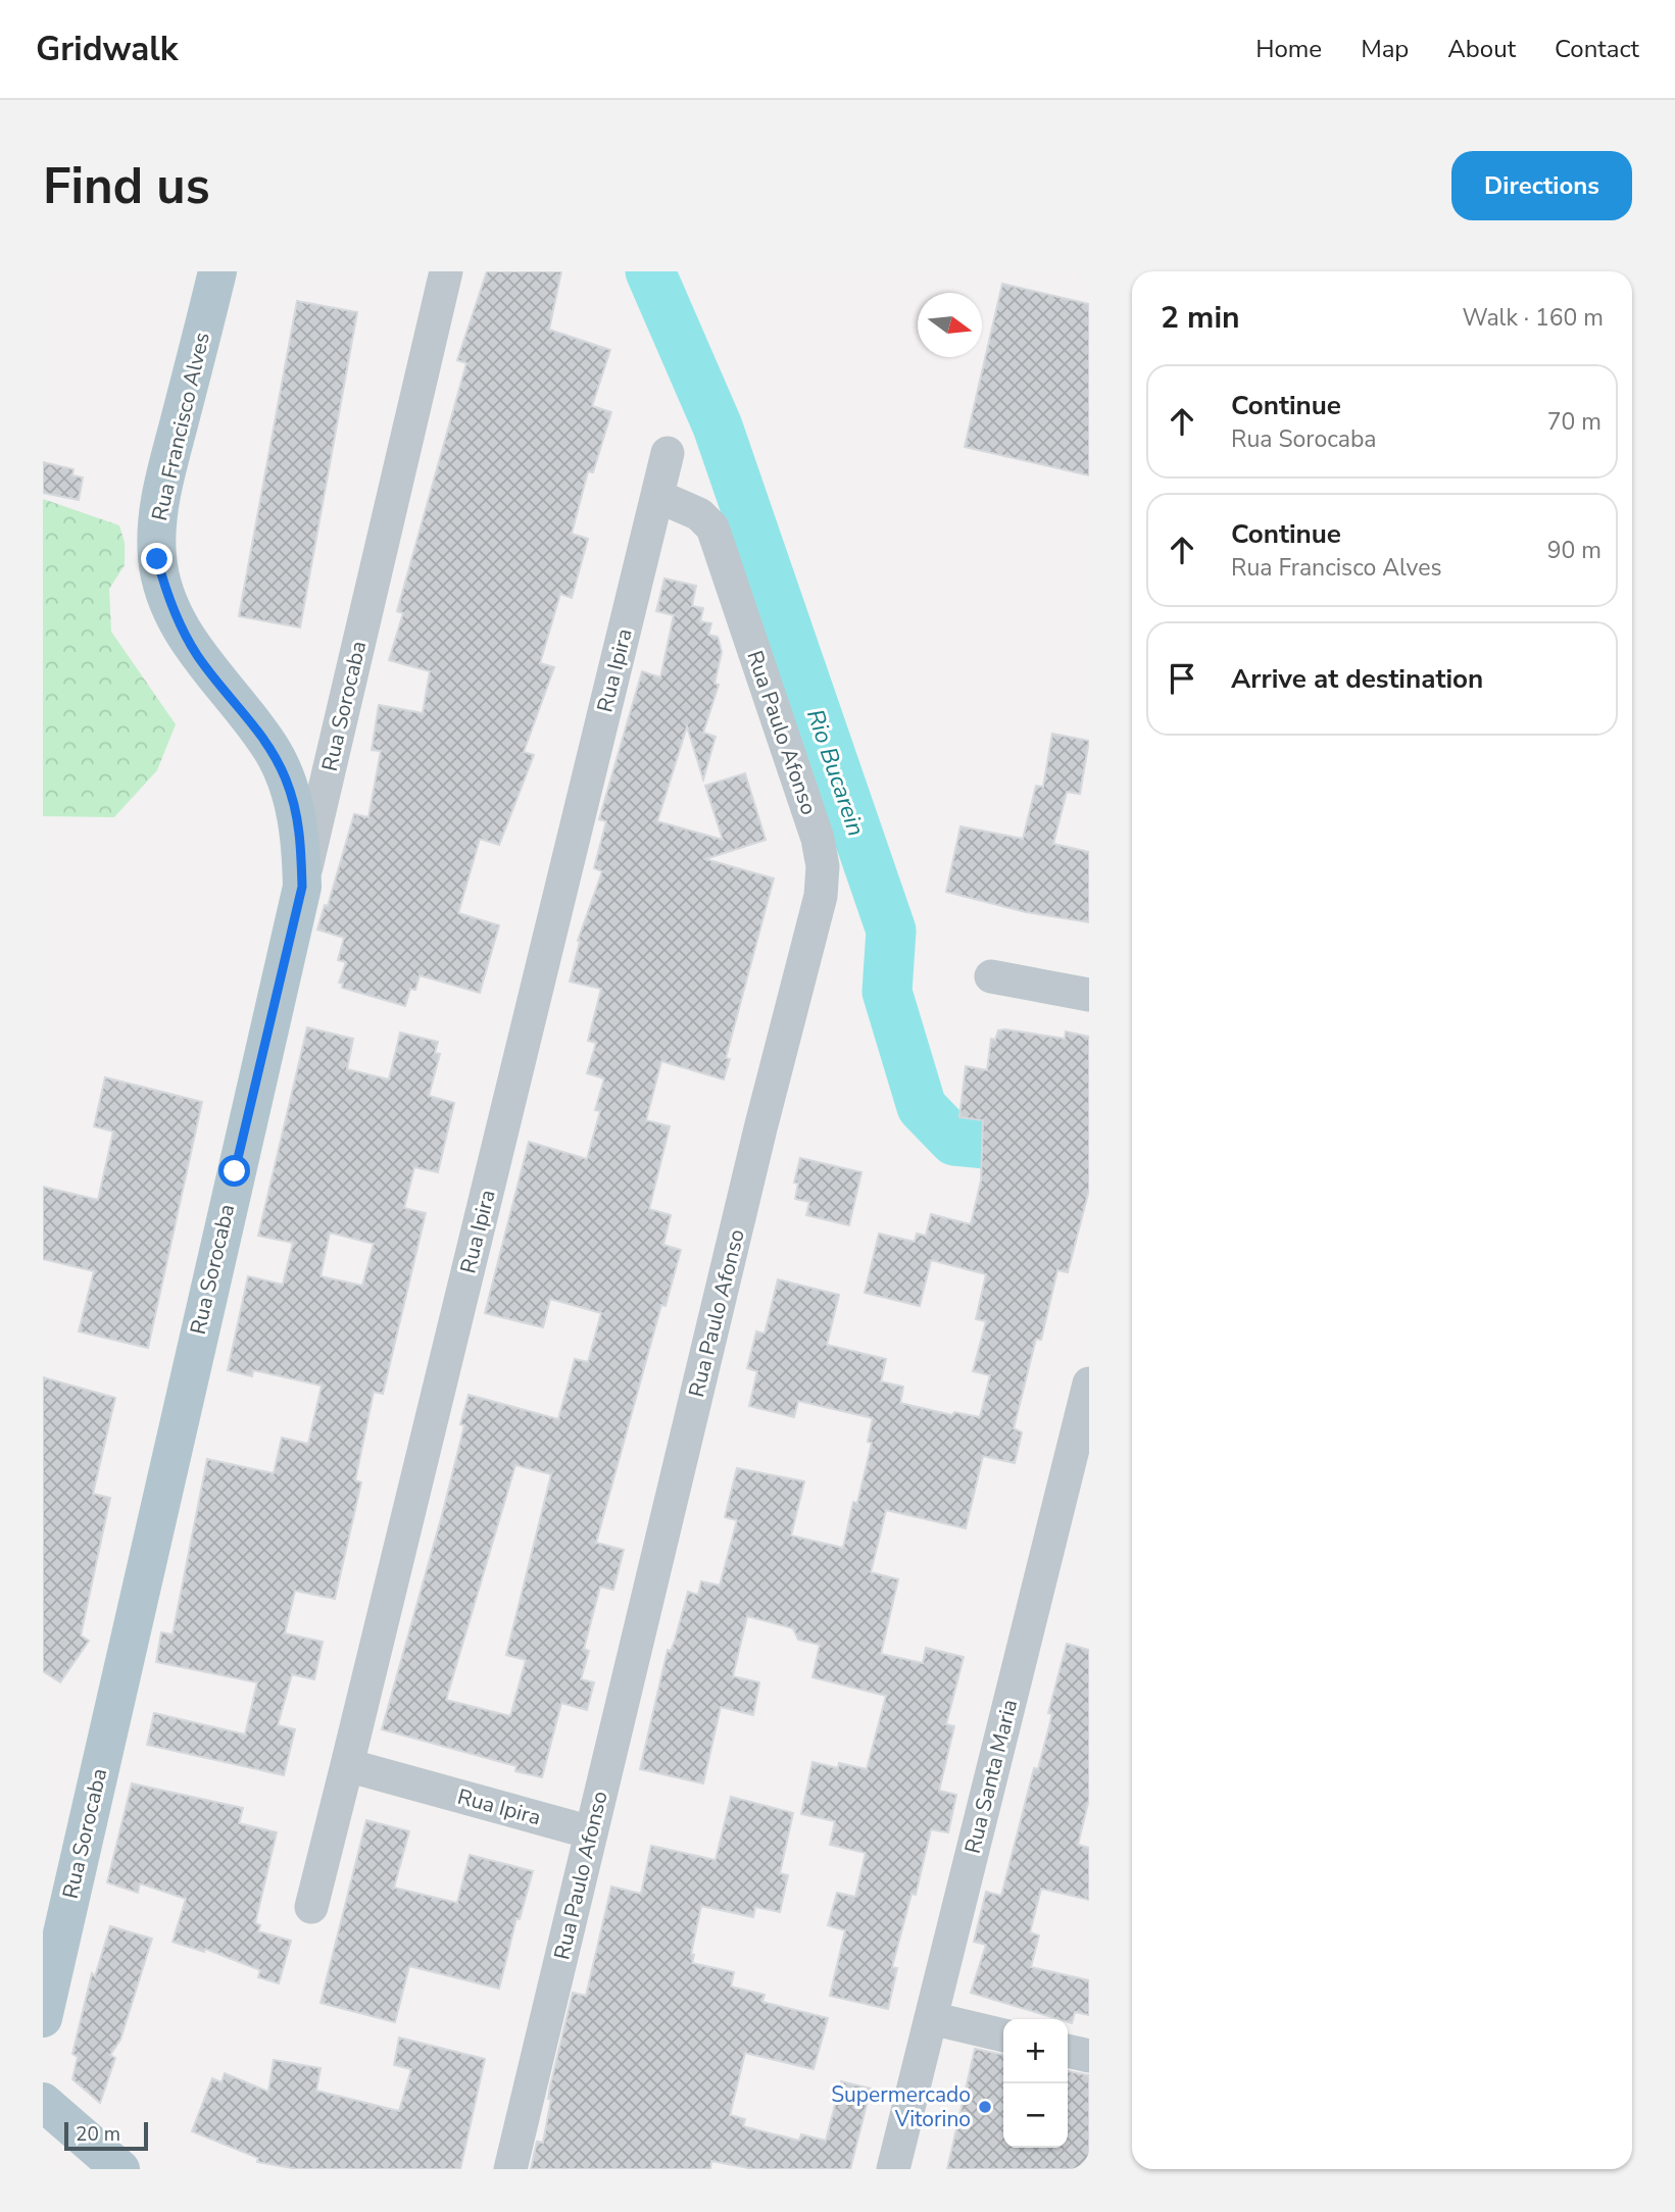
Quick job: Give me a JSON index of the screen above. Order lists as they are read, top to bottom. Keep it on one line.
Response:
{"streets":{"main road":["Rua Francisco Alves","Rua Sorocaba"],"street":["Rua Ipira","Rua Paulo Afonso","Rua Santa Maria"]},"crossings":[["Rua Francisco Alves","Rua Sorocaba"],["Rua Ipira","Rua Paulo Afonso"]],"water":["Rio Bucarein"],"places":["Supermercado Vitorino"],"scale_bar":"20 m","north":"right","page":{"header":"Gridwalk","nav":["Home","Map","About","Contact"],"buttons":"Directions","title":"Find us","heading":["2 min","Walk · 160 m"],"list":[["Continue","Rua Sorocaba","70 m"],["Continue","Rua Francisco Alves","90 m"],"Arrive at destination"],"map_buttons":["+","−"],"scale":"20 m"}}
